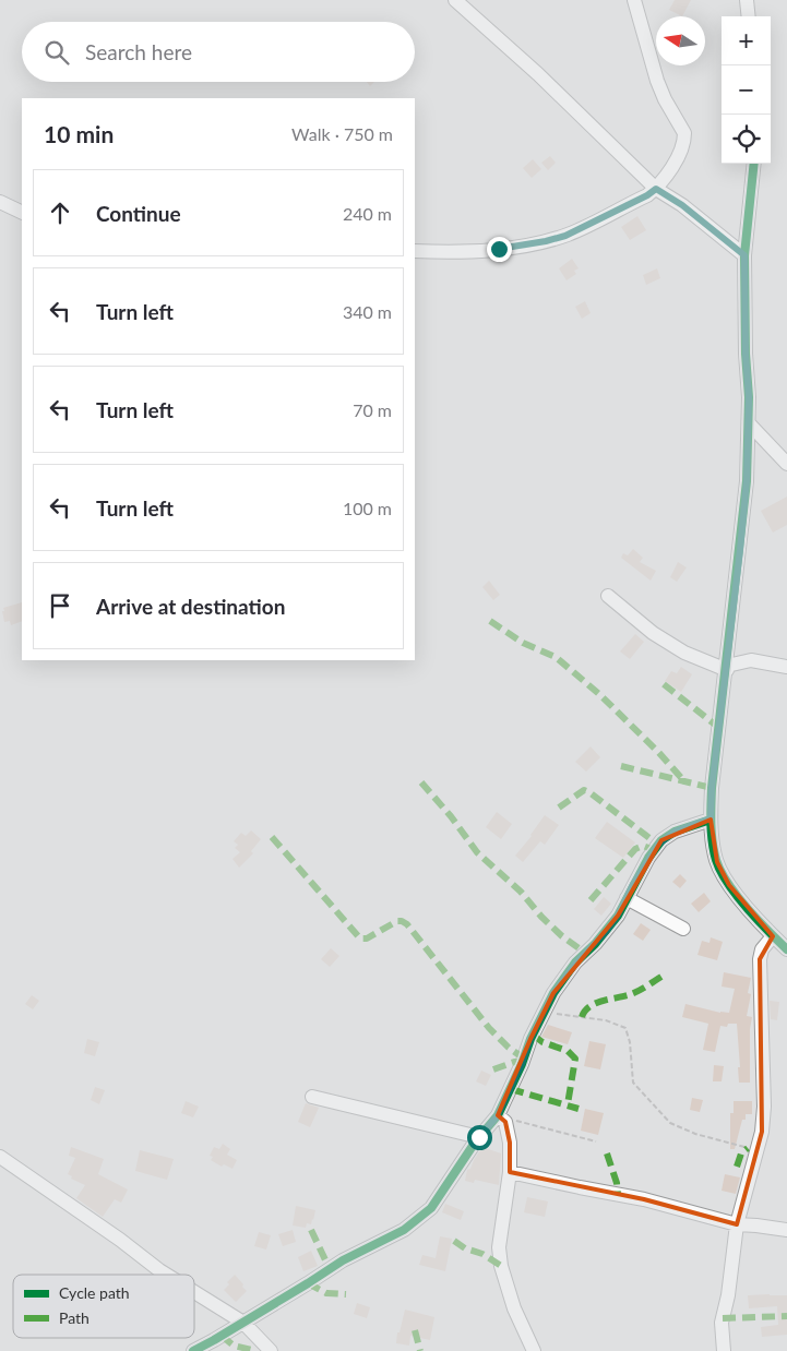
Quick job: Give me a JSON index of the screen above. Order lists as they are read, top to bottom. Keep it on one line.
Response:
{"legend":["Cycle path","Path"],"north":"left","page":{"map_buttons":["+","−"],"search":"Search here","heading":["10 min","Walk · 750 m"],"list":[["Continue","240 m"],["Turn left","340 m"],["Turn left","70 m"],["Turn left","100 m"],"Arrive at destination"]}}
